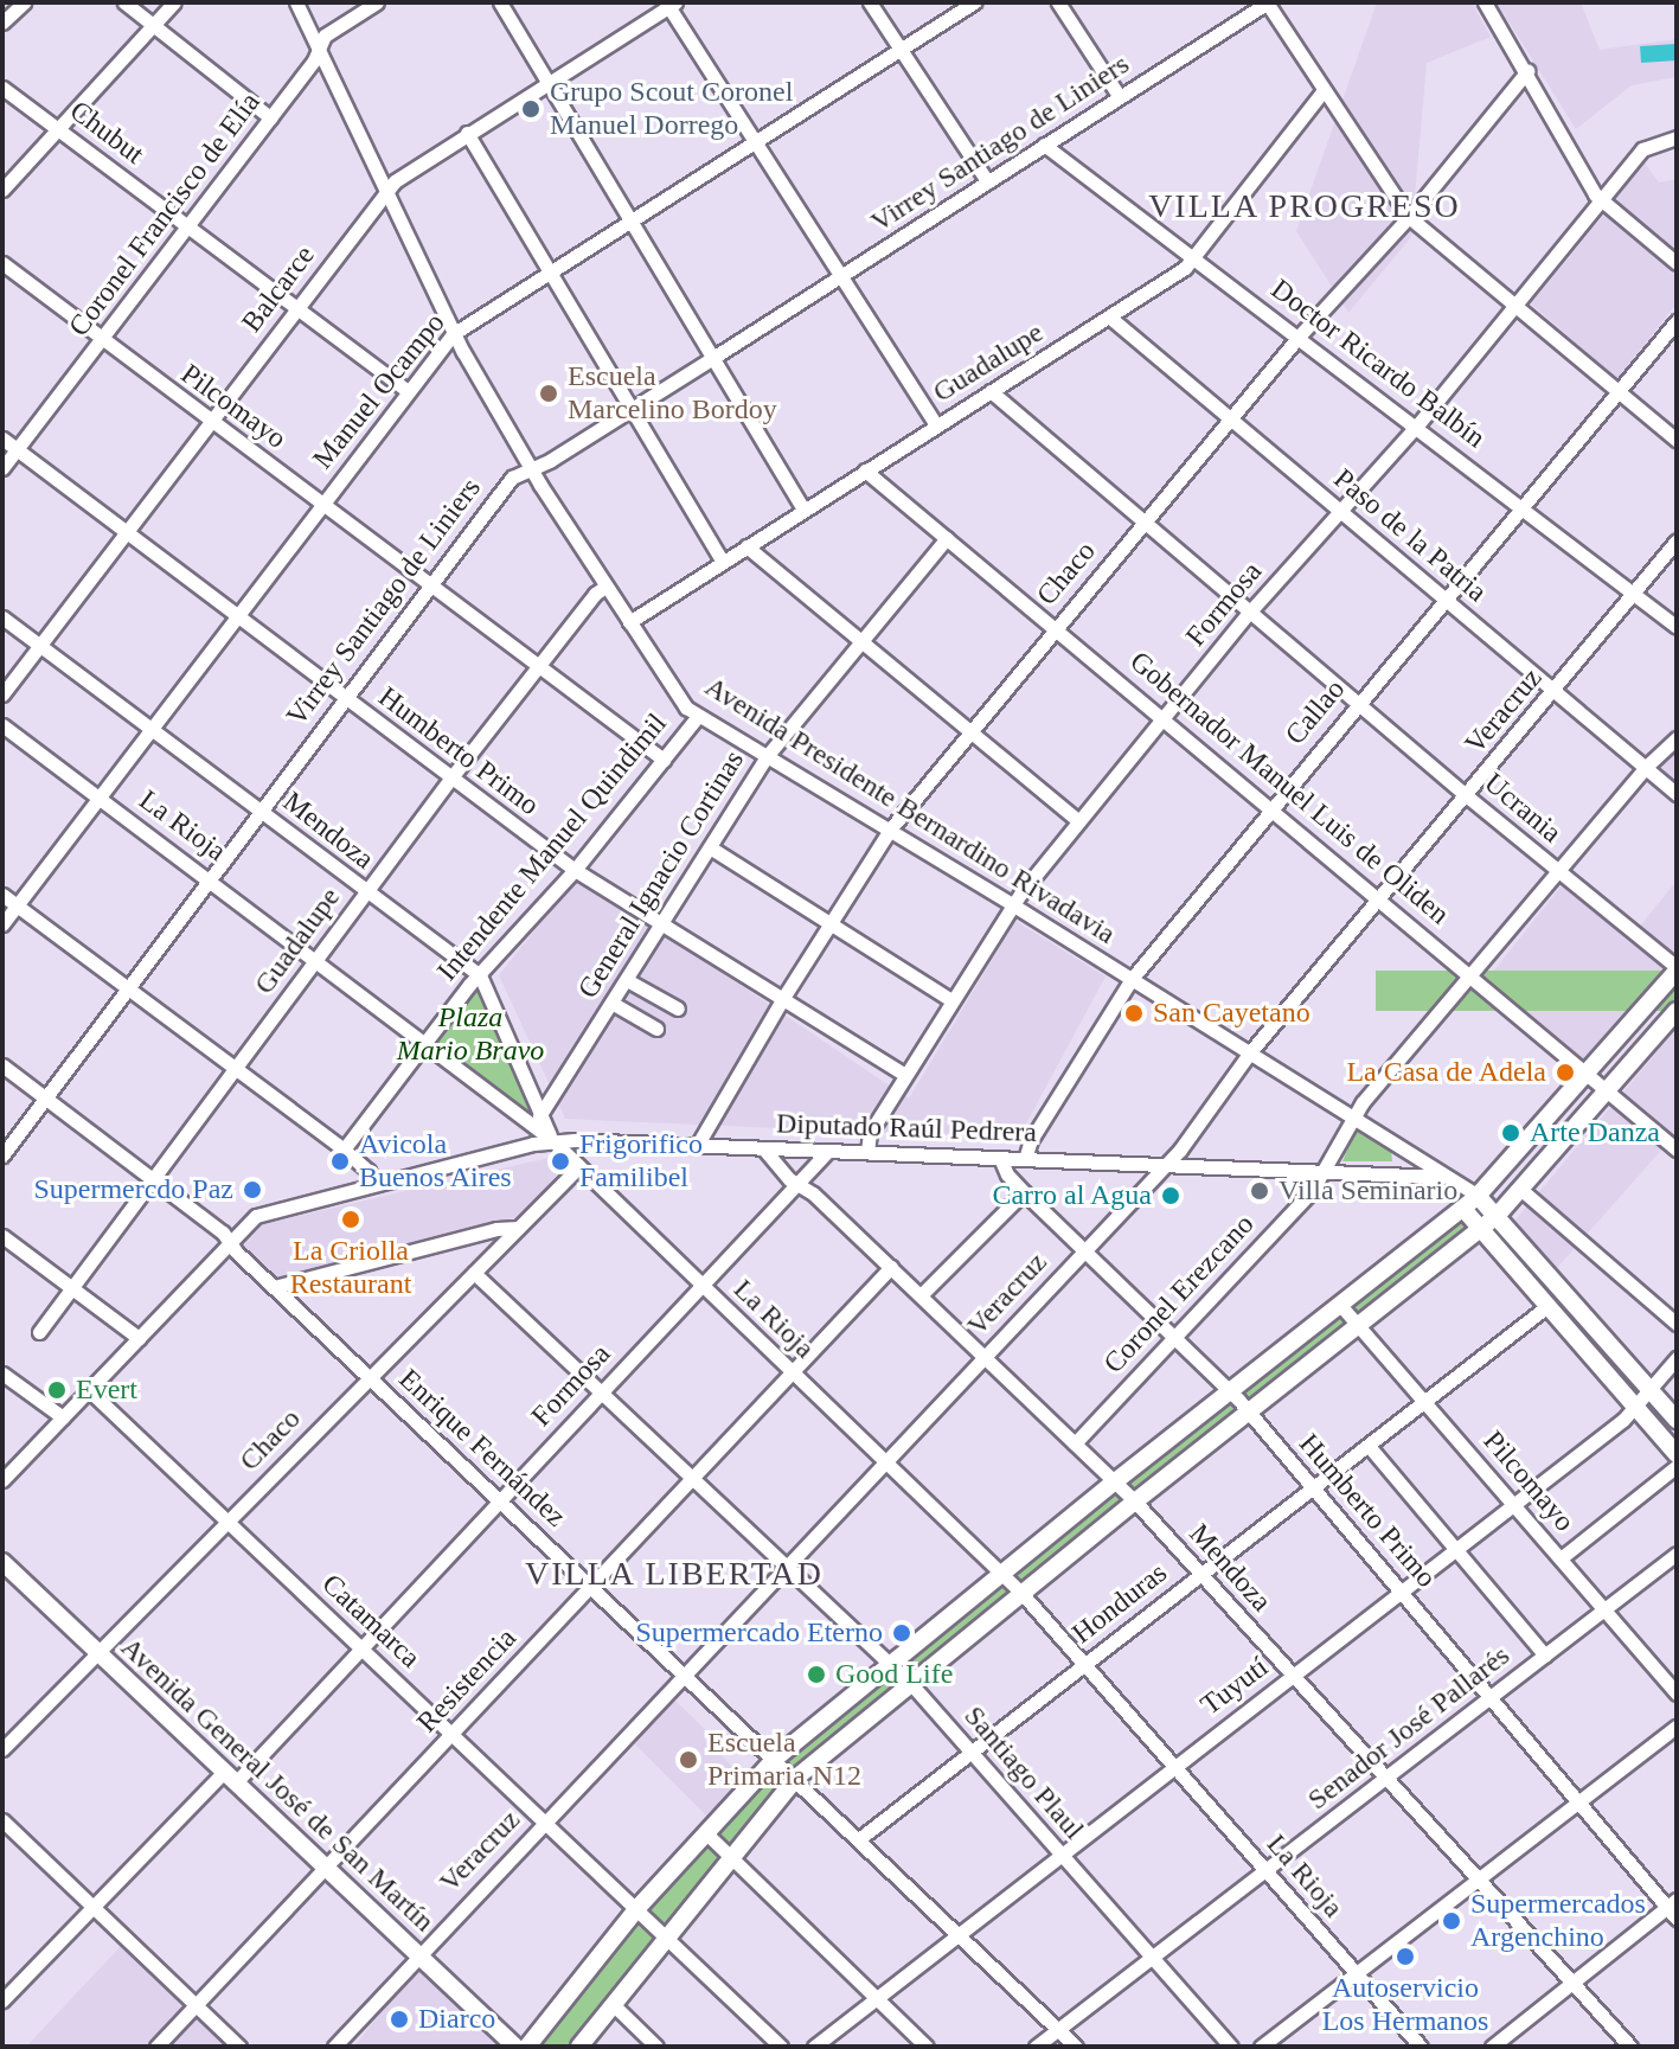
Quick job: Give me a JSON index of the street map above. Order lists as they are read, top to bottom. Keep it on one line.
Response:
{"streets":{"main road":["Avenida Presidente Bernardino Rivadavia","Avenida General José de San Martín"],"street":["Chubut","Virrey Santiago de Liniers","Coronel Francisco de Elía","Balcarce","Guadalupe","Doctor Ricardo Balbín","Manuel Ocampo","Pilcomayo","Paso de la Patria","Chaco","Formosa","Veracruz","Callao","Humberto Primo","Gobernador Manuel Luis de Oliden","Ucrania","La Rioja","Mendoza","Intendente Manuel Quindimil","General Ignacio Cortinas","Diputado Raúl Pedrera","Coronel Erezcano","Enrique Fernández","Honduras","Catamarca","Resistencia","Tuyutí","Senador José Pallarés","Santiago Plaul"]},"crossings":[["Chubut","Coronel Francisco de Elía"],["Chubut","Balcarce"],["Chubut","Manuel Ocampo"],["Virrey Santiago de Liniers","Doctor Ricardo Balbín"],["Virrey Santiago de Liniers","Pilcomayo"],["Virrey Santiago de Liniers","Humberto Primo"],["Virrey Santiago de Liniers","Avenida Presidente Bernardino Rivadavia"],["Virrey Santiago de Liniers","La Rioja"],["Virrey Santiago de Liniers","Mendoza"],["Virrey Santiago de Liniers","Enrique Fernández"],["Coronel Francisco de Elía","Pilcomayo"],["Coronel Francisco de Elía","Humberto Primo"],["Coronel Francisco de Elía","Avenida Presidente Bernardino Rivadavia"],["Balcarce","Pilcomayo"],["Balcarce","Humberto Primo"],["Balcarce","Avenida Presidente Bernardino Rivadavia"],["Balcarce","Mendoza"],["Guadalupe","Doctor Ricardo Balbín"],["Guadalupe","Pilcomayo"],["Guadalupe","Paso de la Patria"],["Guadalupe","Humberto Primo"],["Guadalupe","Gobernador Manuel Luis de Oliden"],["Guadalupe","Ucrania"],["Guadalupe","Avenida Presidente Bernardino Rivadavia"],["Guadalupe","La Rioja"],["Guadalupe","Mendoza"],["Guadalupe","Enrique Fernández"],["Doctor Ricardo Balbín","Chaco"],["Doctor Ricardo Balbín","Formosa"],["Doctor Ricardo Balbín","Veracruz"],["Doctor Ricardo Balbín","Callao"],["Manuel Ocampo","Pilcomayo"],["Manuel Ocampo","Humberto Primo"],["Manuel Ocampo","Avenida Presidente Bernardino Rivadavia"],["Manuel Ocampo","La Rioja"],["Manuel Ocampo","Mendoza"],["Pilcomayo","Intendente Manuel Quindimil"],["Pilcomayo","Honduras"],["Pilcomayo","Tuyutí"],["Pilcomayo","Senador José Pallarés"],["Paso de la Patria","Chaco"],["Paso de la Patria","Formosa"],["Paso de la Patria","Veracruz"],["Paso de la Patria","Callao"],["Paso de la Patria","Coronel Erezcano"],["Chaco","Humberto Primo"],["Chaco","Gobernador Manuel Luis de Oliden"],["Chaco","Ucrania"],["Chaco","Avenida Presidente Bernardino Rivadavia"],["Chaco","La Rioja"],["Chaco","Diputado Raúl Pedrera"],["Chaco","Enrique Fernández"],["Chaco","Catamarca"],["Chaco","Santiago Plaul"],["Chaco","Avenida General José de San Martín"],["Formosa","Humberto Primo"],["Formosa","Gobernador Manuel Luis de Oliden"],["Formosa","Ucrania"],["Formosa","Avenida Presidente Bernardino Rivadavia"],["Formosa","La Rioja"],["Formosa","Mendoza"],["Formosa","Diputado Raúl Pedrera"],["Formosa","Enrique Fernández"],["Formosa","Catamarca"],["Formosa","Santiago Plaul"],["Formosa","Avenida General José de San Martín"],["Veracruz","Humberto Primo"],["Veracruz","Gobernador Manuel Luis de Oliden"],["Veracruz","Ucrania"],["Veracruz","Avenida Presidente Bernardino Rivadavia"],["Veracruz","La Rioja"],["Veracruz","Mendoza"],["Veracruz","Diputado Raúl Pedrera"],["Veracruz","Enrique Fernández"],["Veracruz","Catamarca"],["Veracruz","Santiago Plaul"],["Veracruz","Avenida General José de San Martín"],["Callao","Gobernador Manuel Luis de Oliden"],["Callao","Ucrania"],["Callao","Avenida Presidente Bernardino Rivadavia"],["Callao","Diputado Raúl Pedrera"],["Humberto Primo","Intendente Manuel Quindimil"],["Humberto Primo","General Ignacio Cortinas"],["Humberto Primo","Diputado Raúl Pedrera"],["Humberto Primo","Coronel Erezcano"],["Humberto Primo","Honduras"],["Humberto Primo","Tuyutí"],["Humberto Primo","Senador José Pallarés"],["Gobernador Manuel Luis de Oliden","General Ignacio Cortinas"],["Gobernador Manuel Luis de Oliden","Coronel Erezcano"],["Ucrania","Coronel Erezcano"],["Avenida Presidente Bernardino Rivadavia","Intendente Manuel Quindimil"],["Avenida Presidente Bernardino Rivadavia","General Ignacio Cortinas"],["Avenida Presidente Bernardino Rivadavia","Diputado Raúl Pedrera"],["Avenida Presidente Bernardino Rivadavia","Coronel Erezcano"],["Avenida Presidente Bernardino Rivadavia","Honduras"],["Avenida Presidente Bernardino Rivadavia","Tuyutí"],["La Rioja","Intendente Manuel Quindimil"],["La Rioja","Diputado Raúl Pedrera"],["La Rioja","Honduras"],["La Rioja","Resistencia"],["La Rioja","Tuyutí"],["La Rioja","Senador José Pallarés"],["Mendoza","Intendente Manuel Quindimil"],["Mendoza","Diputado Raúl Pedrera"],["Mendoza","Coronel Erezcano"],["Mendoza","Honduras"],["Mendoza","Resistencia"],["Mendoza","Tuyutí"],["Mendoza","Senador José Pallarés"],["Diputado Raúl Pedrera","Coronel Erezcano"],["Diputado Raúl Pedrera","Enrique Fernández"],["Diputado Raúl Pedrera","Catamarca"],["Enrique Fernández","Honduras"],["Enrique Fernández","Resistencia"],["Enrique Fernández","Tuyutí"],["Enrique Fernández","Senador José Pallarés"],["Honduras","Santiago Plaul"],["Catamarca","Resistencia"],["Resistencia","Santiago Plaul"],["Resistencia","Avenida General José de San Martín"],["Tuyutí","Santiago Plaul"],["Senador José Pallarés","Santiago Plaul"]],"districts":["VILLA PROGRESO","VILLA LIBERTAD"],"parks":["Plaza Mario Bravo"],"places":["Grupo Scout Coronel Manuel Dorrego","Escuela Marcelino Bordoy","San Cayetano","La Casa de Adela","Arte Danza","Avicola Buenos Aires","Frigorifico Familibel","Supermercdo Paz","Villa Seminario","Carro al Agua","La Criolla Restaurant","Evert","Supermercado Eterno","Good Life","Escuela Primaria N12","Supermercados Argenchino","Autoservicio Los Hermanos","Diarco"]}
